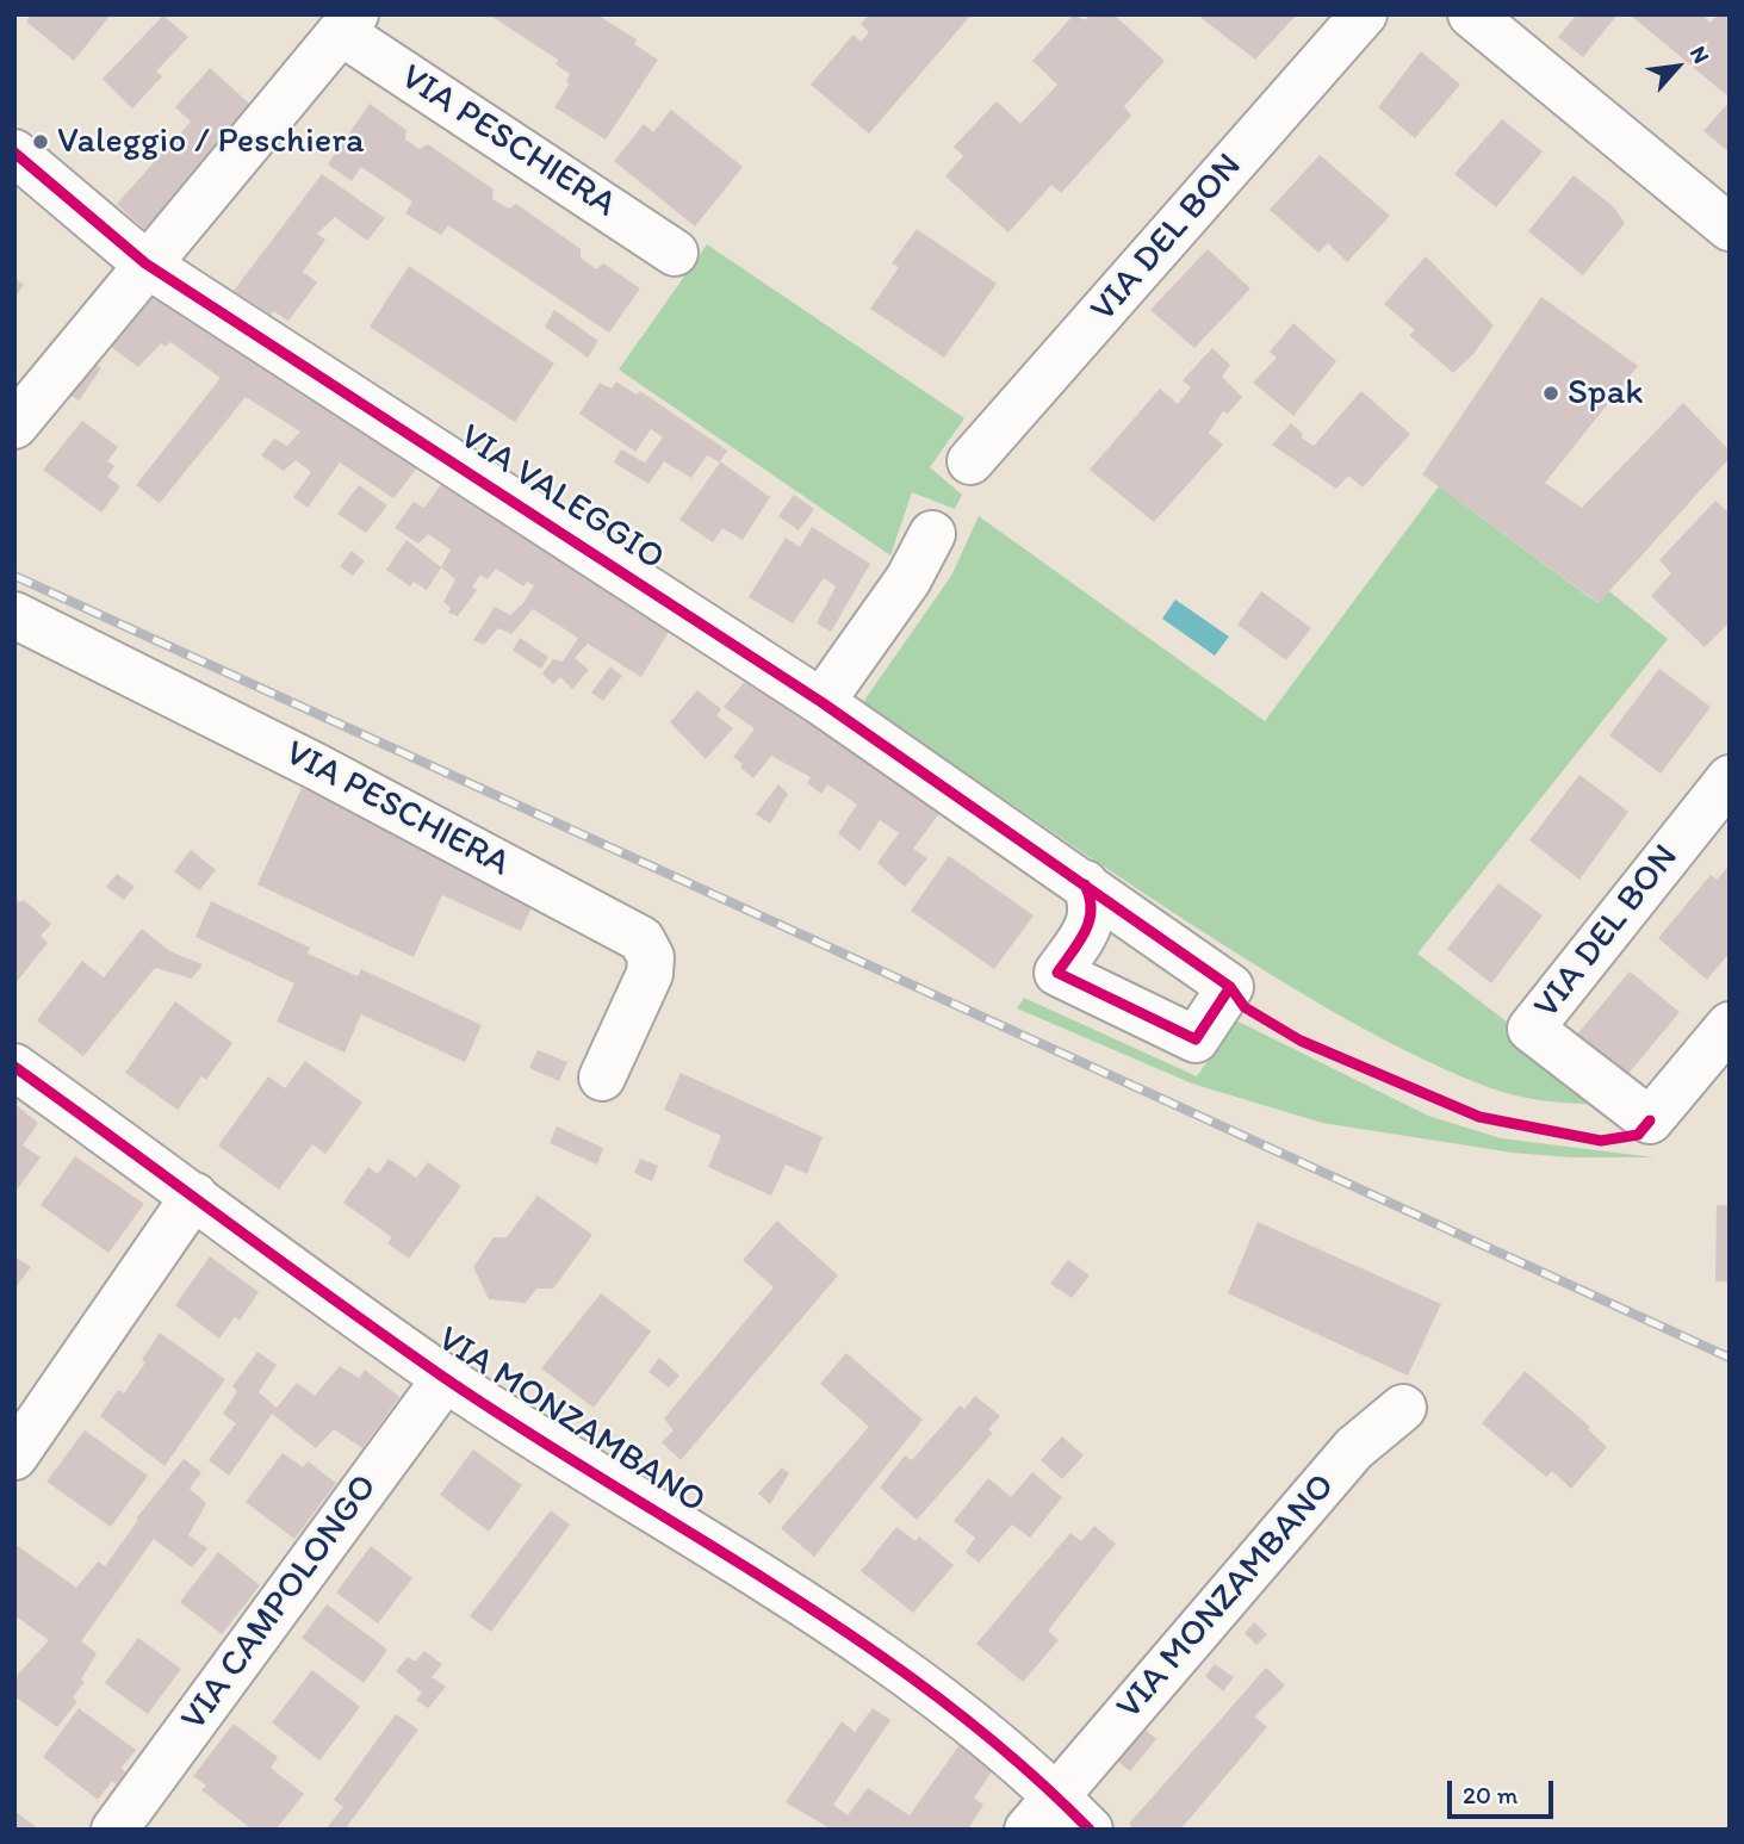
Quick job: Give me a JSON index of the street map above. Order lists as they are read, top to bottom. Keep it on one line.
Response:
{"streets":{"street":["VIA PESCHIERA","VIA DEL BON","VIA VALEGGIO","VIA MONZAMBANO","VIA CAMPOLONGO"]},"crossings":[["VIA PESCHIERA","VIA VALEGGIO"],["VIA MONZAMBANO","VIA CAMPOLONGO"]],"places":["Valeggio / Peschiera","Spak"],"scale_bar":"20 m","north":"top right"}
